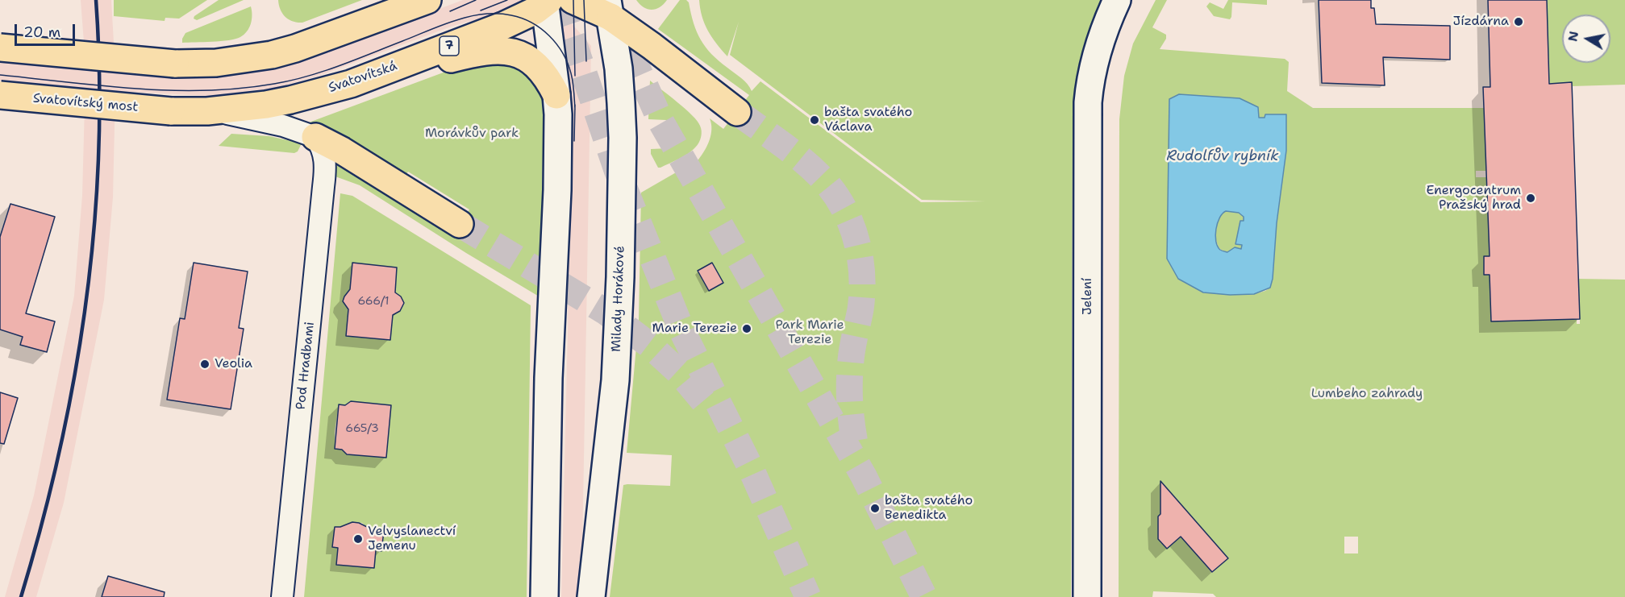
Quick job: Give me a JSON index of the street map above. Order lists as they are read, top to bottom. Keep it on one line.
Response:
{"streets":{"main road":["7","Svatovítská","Svatovítský most","Jelení","Milady Horákové"],"street":["Pod Hradbami"]},"crossings":[["Svatovítská","Svatovítský most"]],"water":["Rudolfův rybník"],"parks":["Morávkův park","Park Marie Terezie","Lumbeho zahrady"],"places":["Jízdárna","bašta svatého Václava","Energocentrum Pražský hrad","Marie Terezie","Veolia","bašta svatého Benedikta","Velvyslanectví Jemenu"],"house_numbers":["666/1","665/3"],"scale_bar":"20 m","north":"left"}
